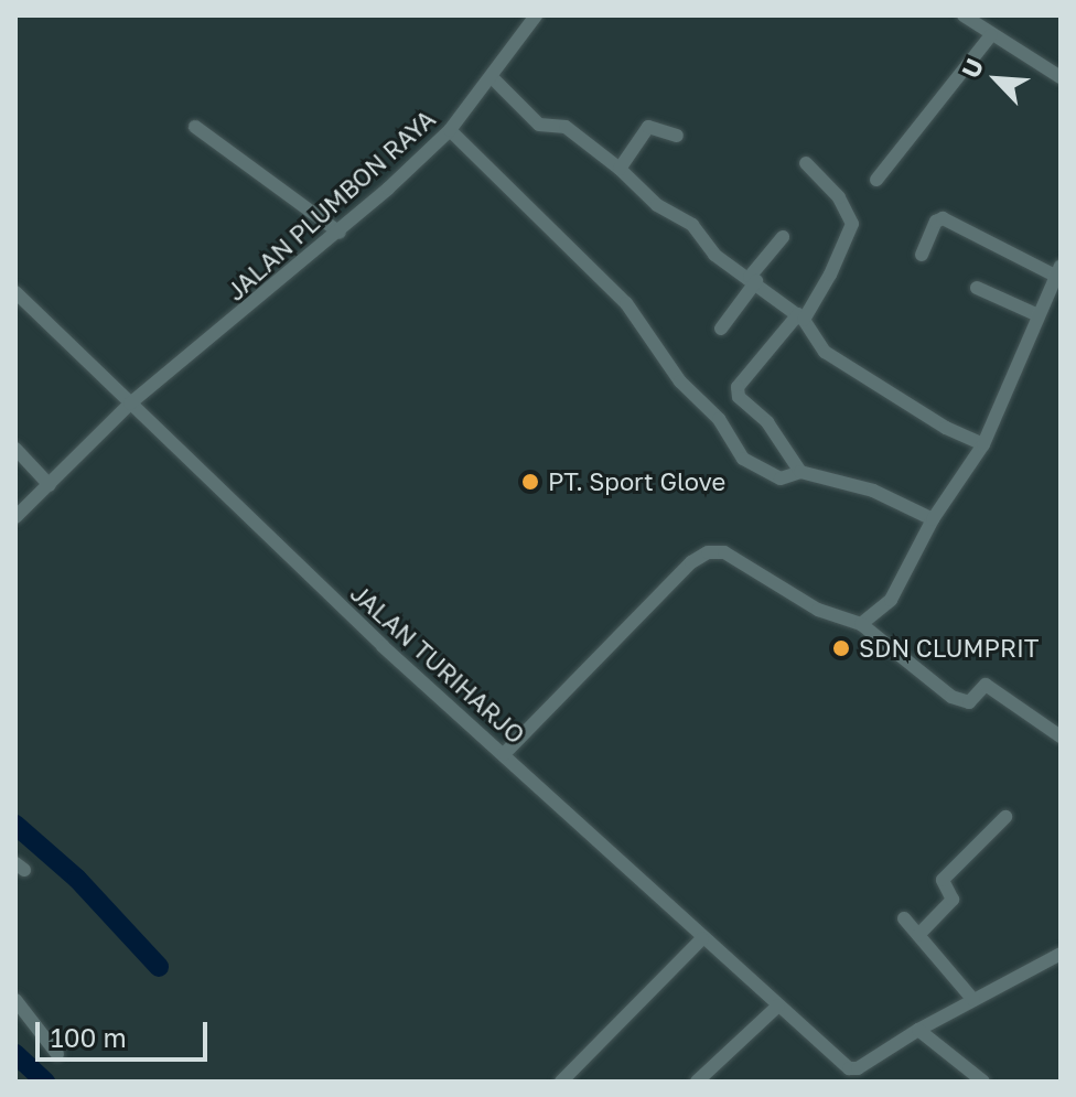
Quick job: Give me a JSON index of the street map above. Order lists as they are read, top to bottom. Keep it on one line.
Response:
{"streets":{"street":["JALAN PLUMBON RAYA","JALAN TURIHARJO"]},"crossings":[["JALAN PLUMBON RAYA","JALAN TURIHARJO"]],"places":["PT. Sport Glove","SDN CLUMPRIT"],"scale_bar":"100 m","north":"top left"}
